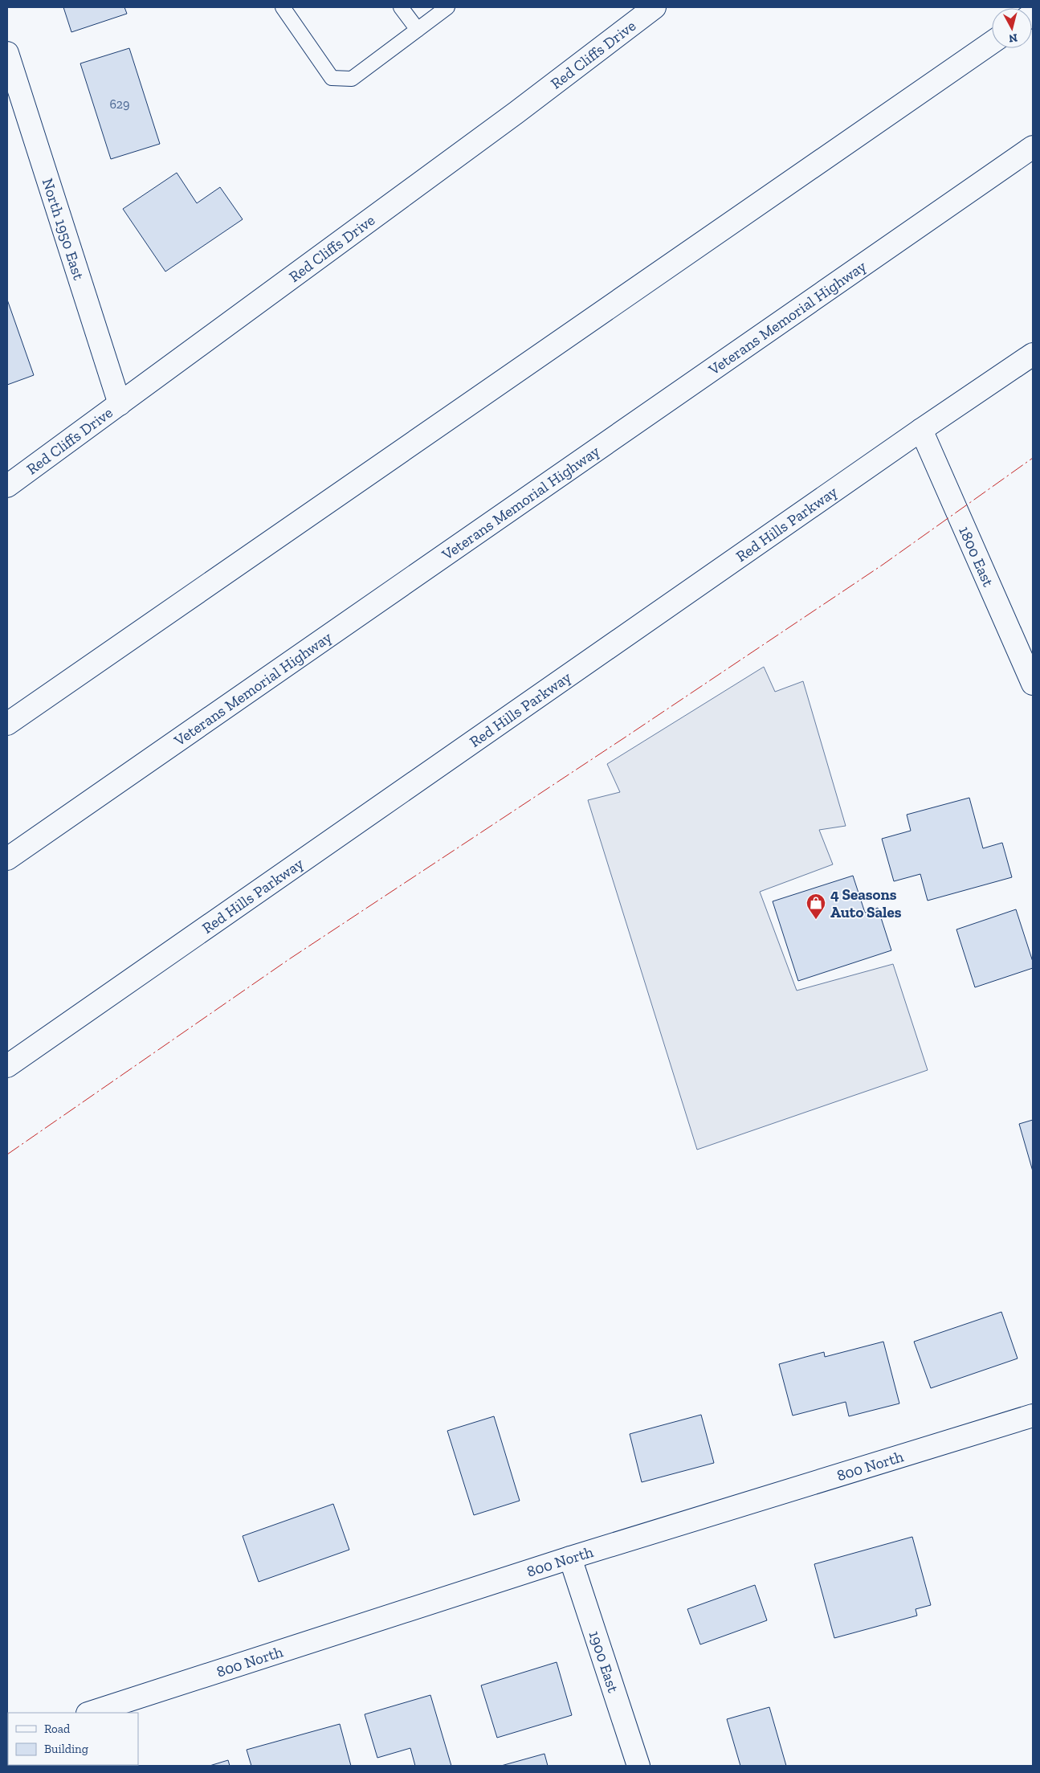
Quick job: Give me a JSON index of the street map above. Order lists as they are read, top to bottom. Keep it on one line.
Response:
{"streets":{"main road":["Red Cliffs Drive","North 1950 East","Veterans Memorial Highway","Red Hills Parkway","1800 East","800 North","1900 East"]},"crossings":[["Red Cliffs Drive","North 1950 East"],["Red Hills Parkway","1800 East"],["800 North","1900 East"]],"places":{"shop":["4 Seasons Auto Sales"]},"house_numbers":["629"],"legend":["Road","Building"],"north":"bottom"}
